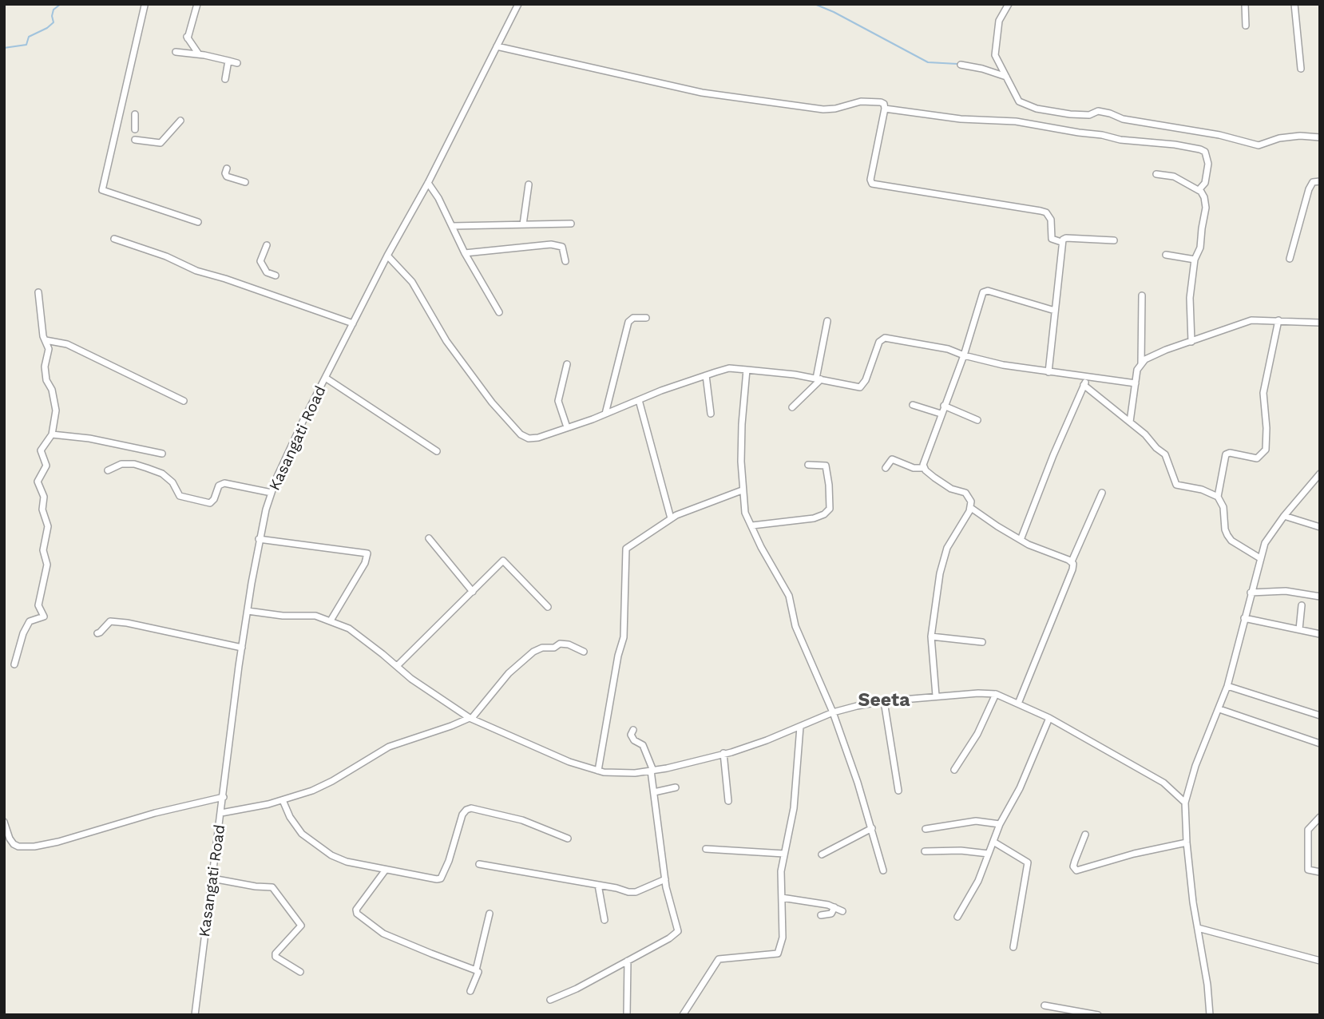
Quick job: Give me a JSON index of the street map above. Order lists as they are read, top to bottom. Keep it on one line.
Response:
{"streets":{"street":["Kasangati Road"]},"districts":["Seeta"]}
